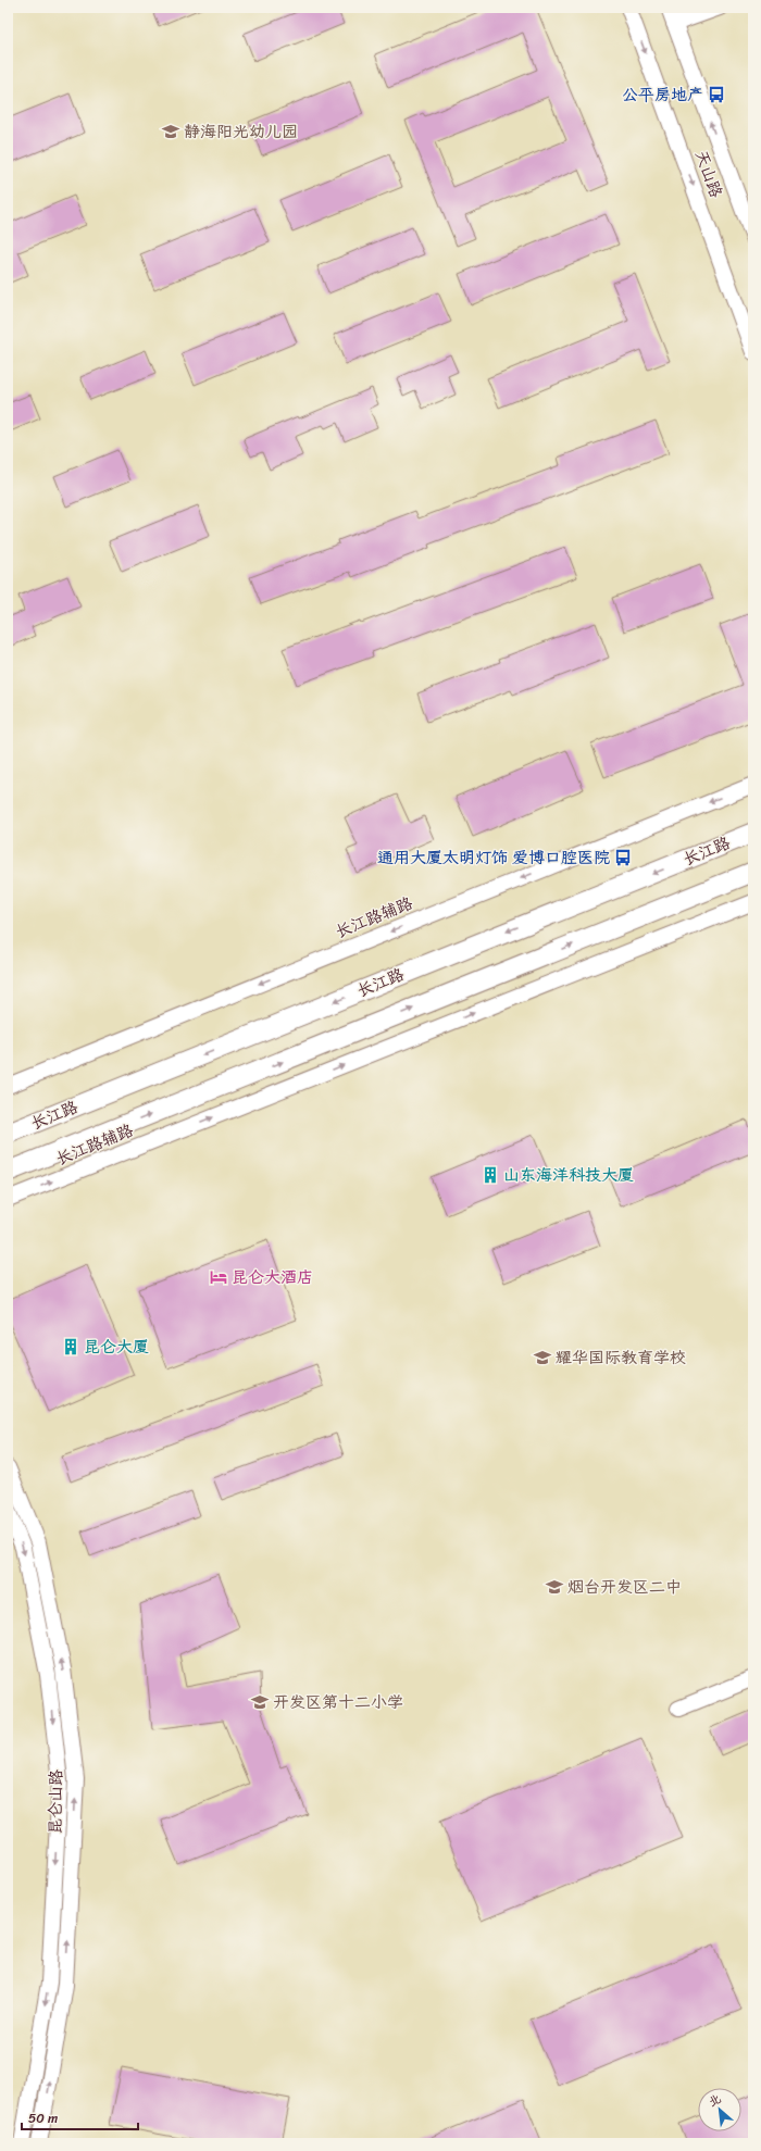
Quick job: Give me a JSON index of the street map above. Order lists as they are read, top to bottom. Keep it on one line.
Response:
{"streets":{"main road":["长江路"],"street":["天山路","长江路辅路","昆仑山路"]},"places":{"bus stop":["公平房地产","通用大厦太明灯饰 爱博口腔医院"],"school or university":["静海阳光幼儿园","耀华国际教育学校","烟台开发区二中","开发区第十二小学"],"building":["山东海洋科技大厦","昆仑大厦"],"hotel":["昆仑大酒店"]},"scale_bar":"50 m","north":"top left"}
